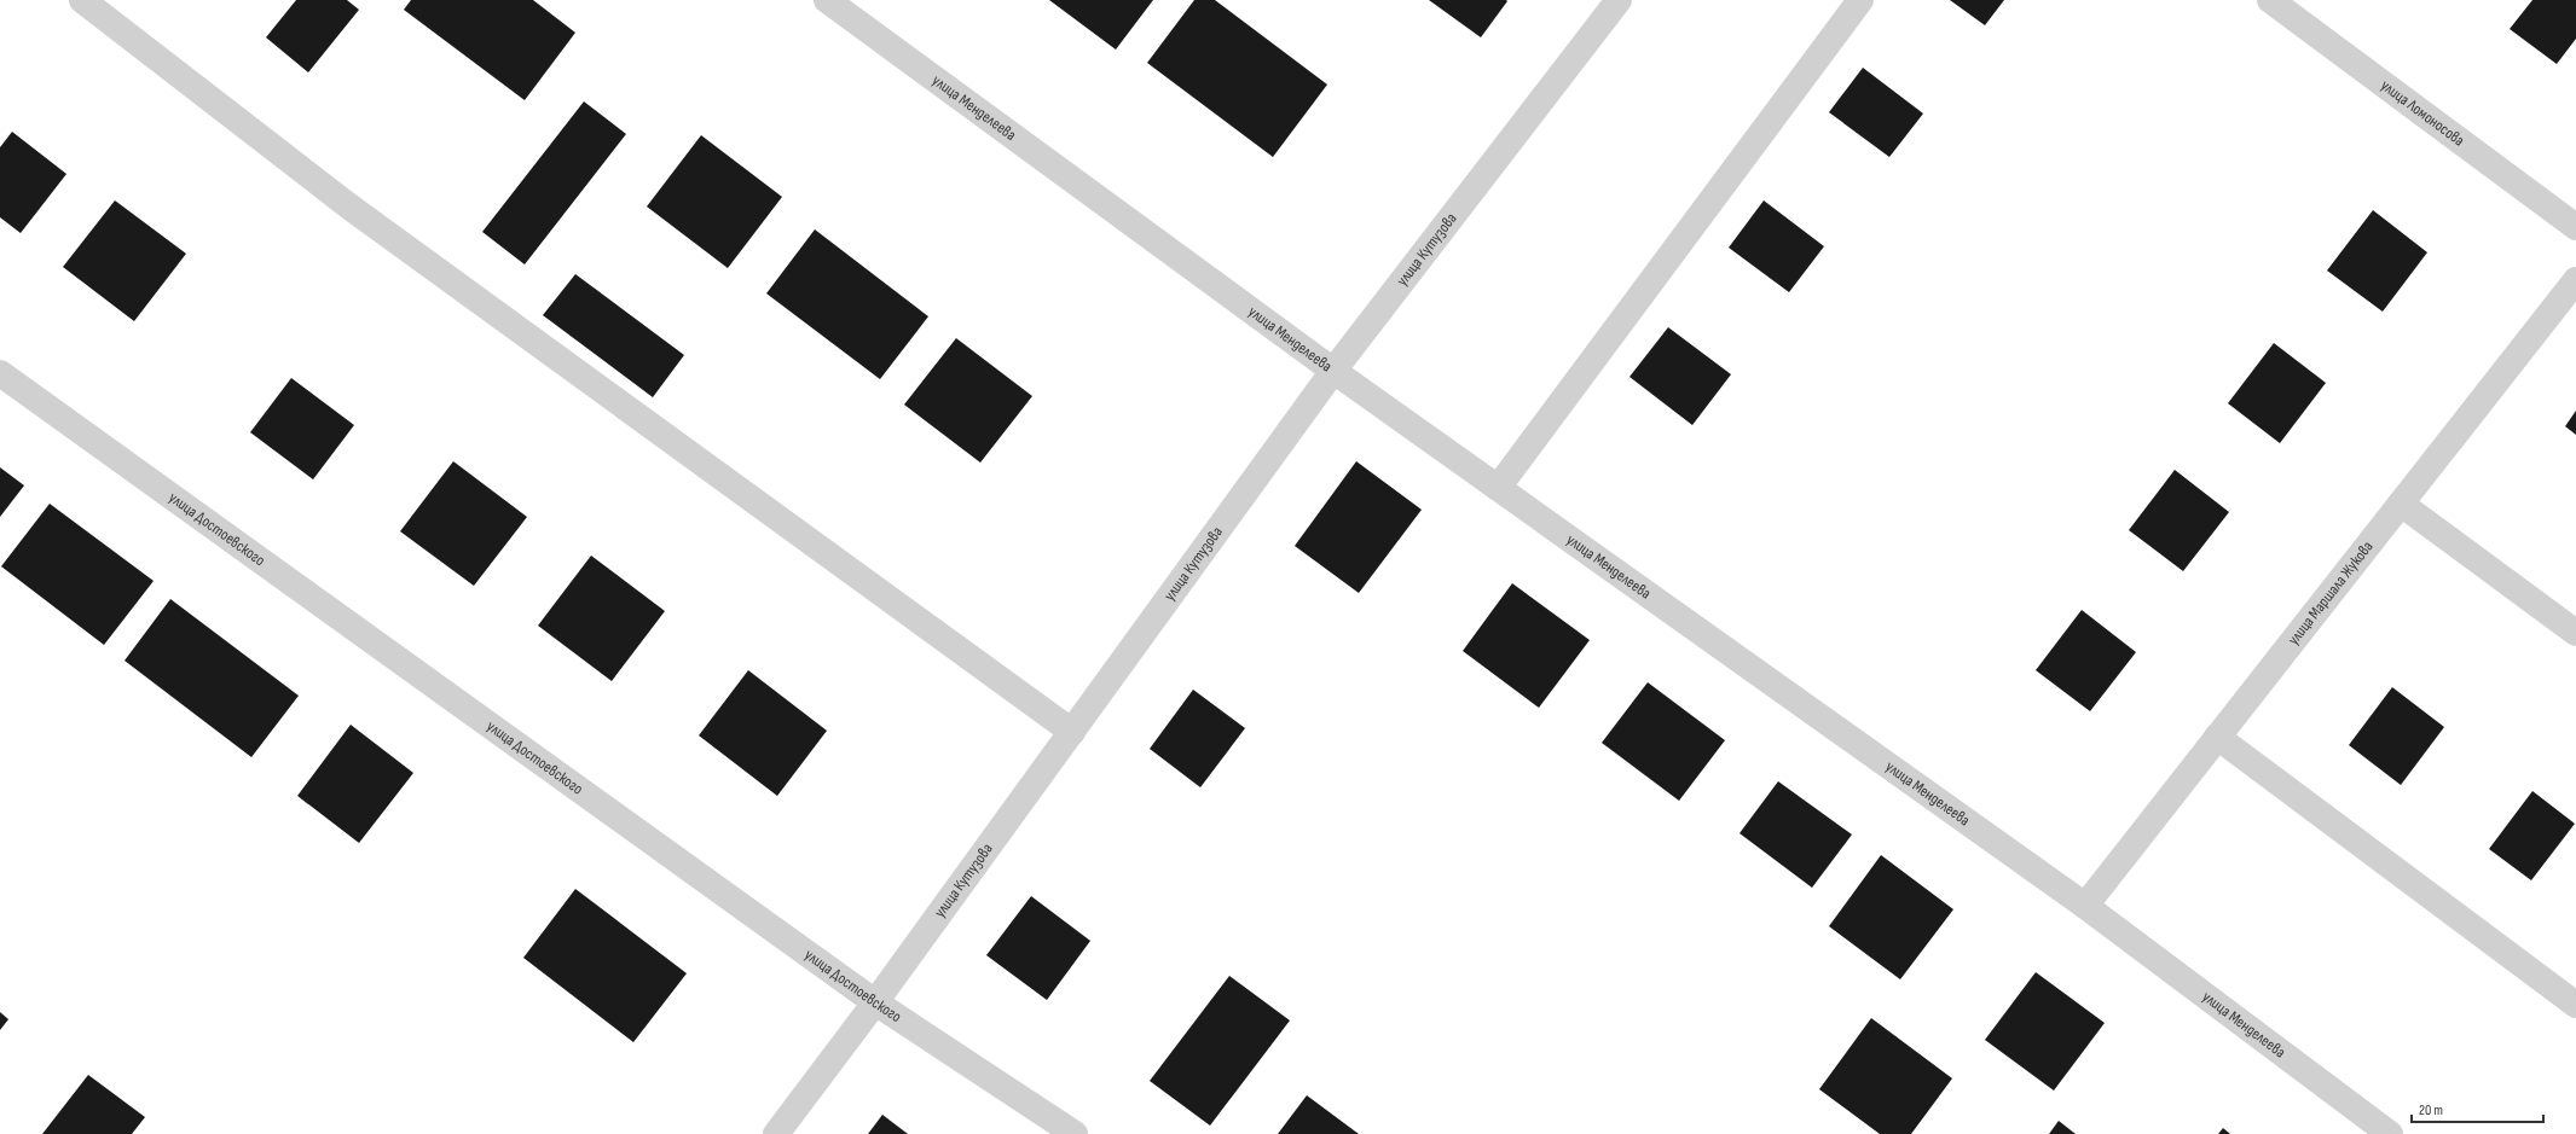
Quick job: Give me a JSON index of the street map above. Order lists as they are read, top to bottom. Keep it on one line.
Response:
{"streets":{"street":["улица Менделеева","улица Ломоносова","улица Кутузова","улица Достоевского","улица Маршала Жукова"]},"crossings":[["улица Менделеева","улица Кутузова"],["улица Менделеева","улица Маршала Жукова"],["улица Кутузова","улица Достоевского"]],"scale_bar":"20 m"}
